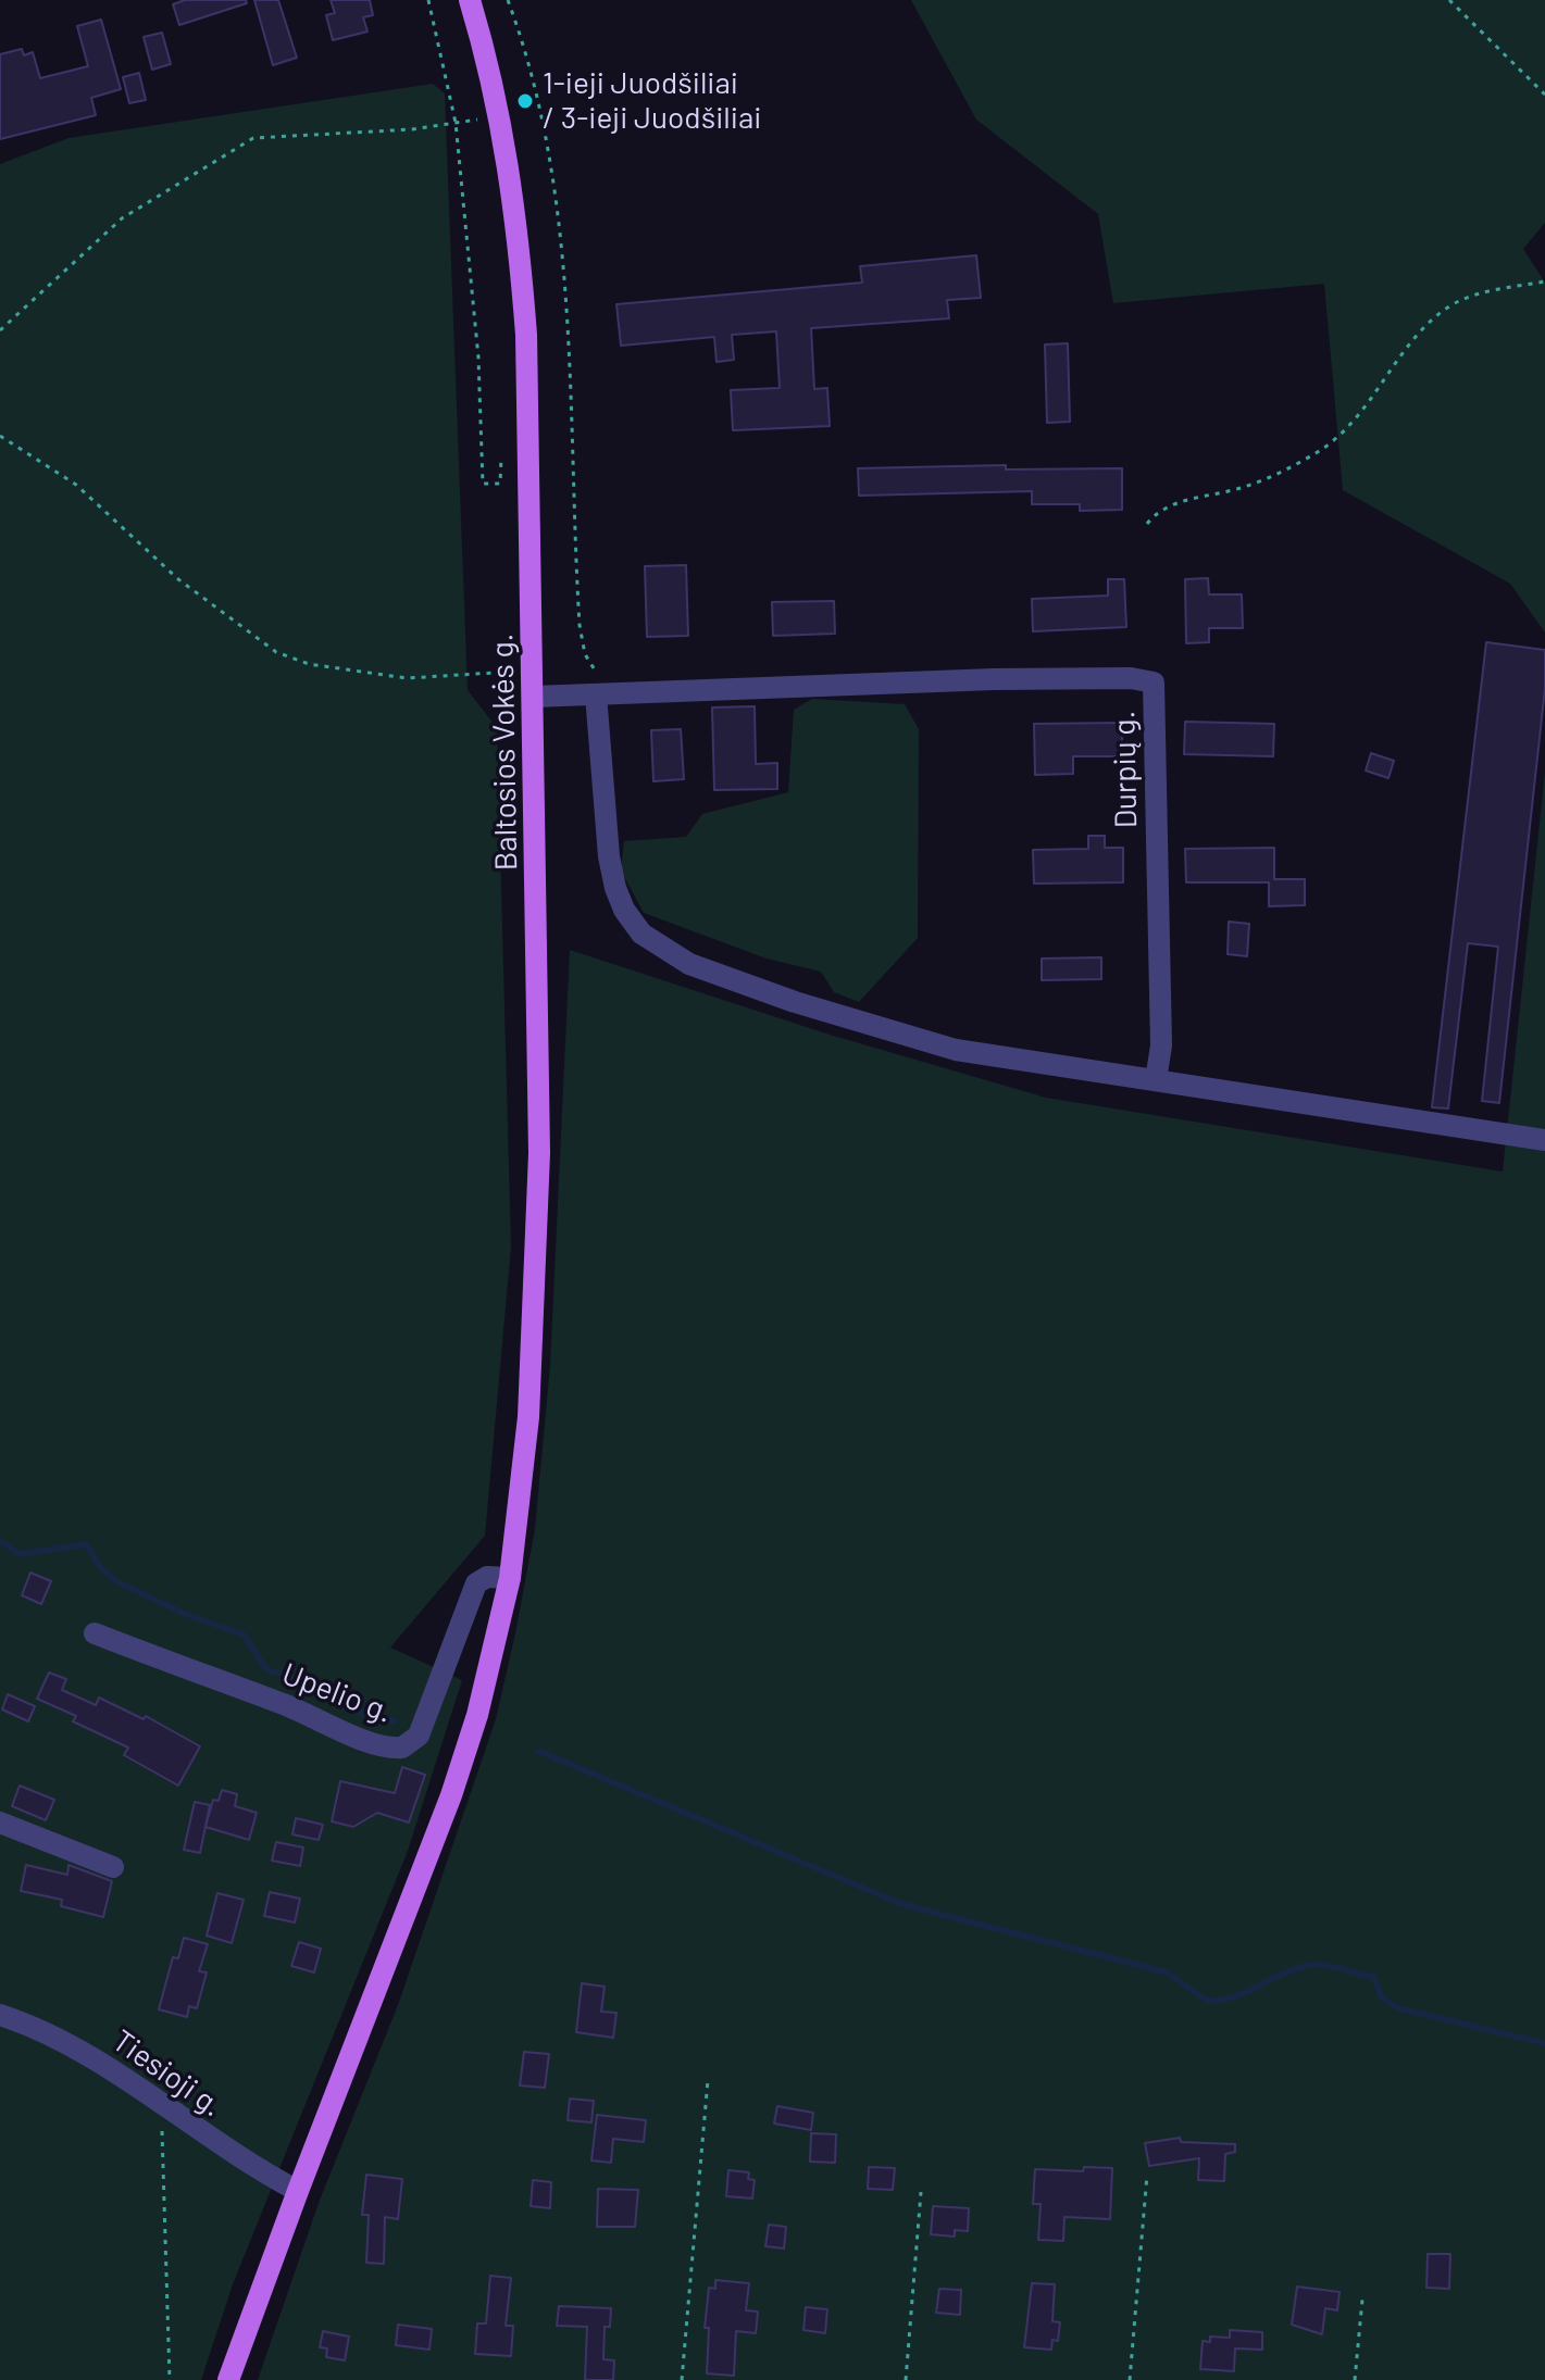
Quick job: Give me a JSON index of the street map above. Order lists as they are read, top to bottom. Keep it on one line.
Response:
{"streets":{"main road":["Baltosios Vokės g."],"street":["Durpių g.","Upelio g.","Tiesioji g."]},"crossings":[["Baltosios Vokės g.","Durpių g."],["Baltosios Vokės g.","Upelio g."],["Baltosios Vokės g.","Tiesioji g."]],"places":["1-ieji Juodšiliai / 3-ieji Juodšiliai"]}
